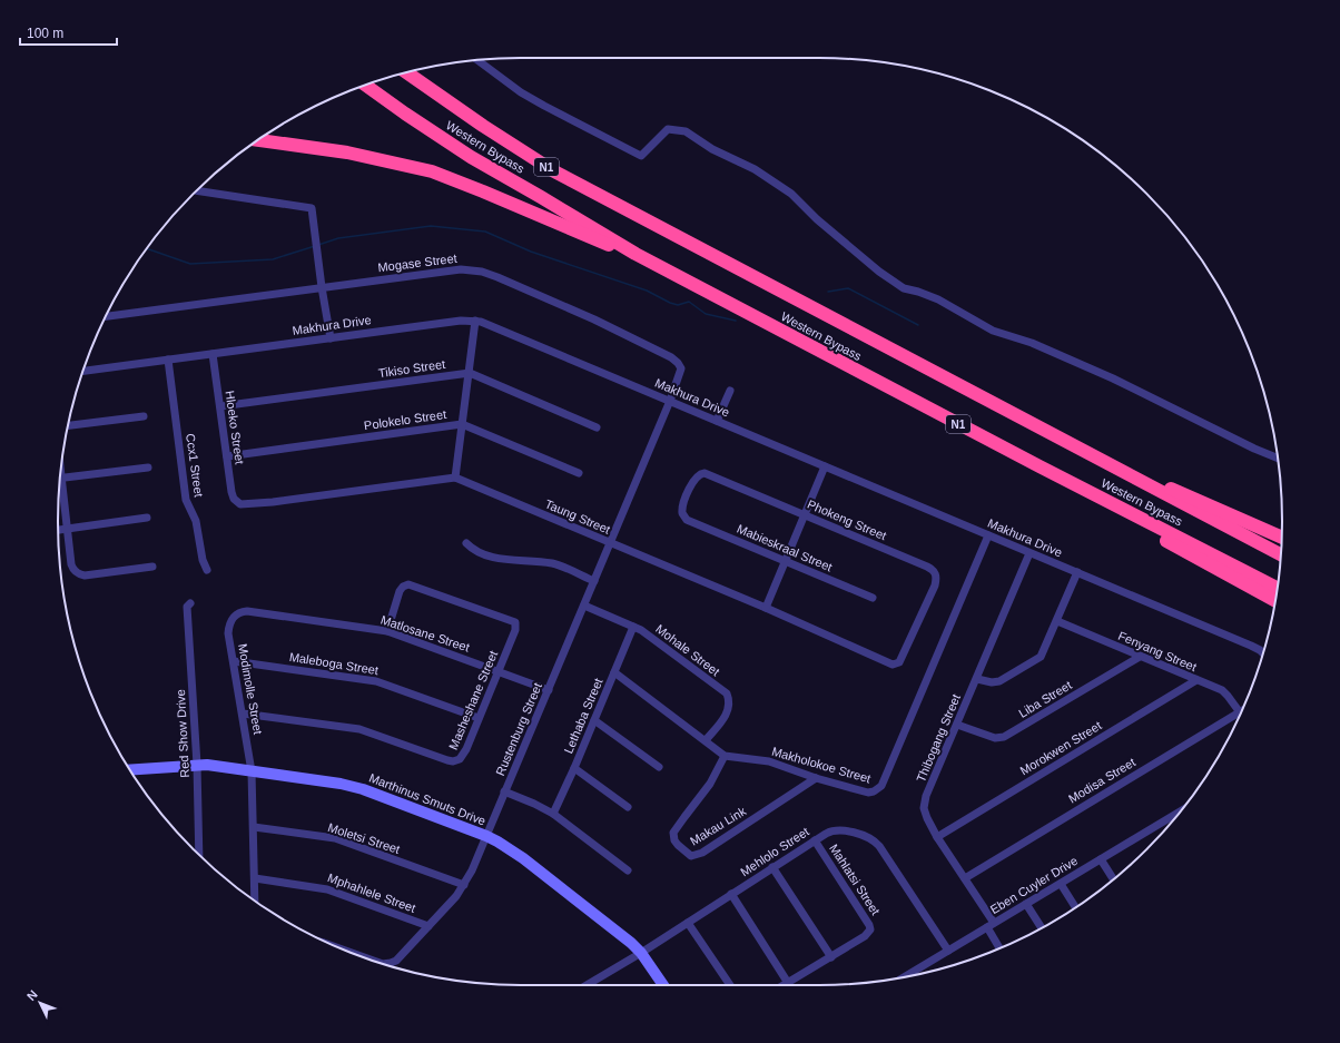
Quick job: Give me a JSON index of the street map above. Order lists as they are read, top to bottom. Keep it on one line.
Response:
{"streets":{"highway":["Western Bypass","N1"],"street":["Mogase Street","Makhura Drive","Tikiso Street","Polokelo Street","Hloeko Street","Ccx1 Street","Taung Street","Phokeng Street","Mabieskraal Street","Matlosane Street","Mohale Street","Fenyang Street","Maleboga Street","Modimolle Street","Liba Street","Masheshane Street","Lethaba Street","Rustenburg Street","Red Show Drive","Thibogang Street","Morokwen Street","Makholokoe Street","Modisa Street","Marthinus Smuts Drive","Makau Link","Moletsi Street","Mehlolo Street","Mahlatsi Street","Eben Cuyler Drive","Mphahlele Street"]},"crossings":[["Mogase Street","Makhura Drive"],["Mogase Street","Rustenburg Street"],["Makhura Drive","Hloeko Street"],["Makhura Drive","Ccx1 Street"],["Makhura Drive","Rustenburg Street"],["Makhura Drive","Thibogang Street"],["Makhura Drive","Makholokoe Street"],["Tikiso Street","Hloeko Street"],["Polokelo Street","Hloeko Street"],["Hloeko Street","Taung Street"],["Taung Street","Phokeng Street"],["Taung Street","Rustenburg Street"],["Phokeng Street","Mabieskraal Street"],["Matlosane Street","Modimolle Street"],["Matlosane Street","Masheshane Street"],["Matlosane Street","Rustenburg Street"],["Mohale Street","Lethaba Street"],["Mohale Street","Rustenburg Street"],["Fenyang Street","Liba Street"],["Fenyang Street","Morokwen Street"],["Fenyang Street","Modisa Street"],["Maleboga Street","Modimolle Street"],["Maleboga Street","Masheshane Street"],["Modimolle Street","Masheshane Street"],["Modimolle Street","Marthinus Smuts Drive"],["Liba Street","Thibogang Street"],["Rustenburg Street","Marthinus Smuts Drive"],["Rustenburg Street","Moletsi Street"],["Rustenburg Street","Mphahlele Street"],["Red Show Drive","Marthinus Smuts Drive"],["Thibogang Street","Morokwen Street"],["Thibogang Street","Modisa Street"],["Thibogang Street","Eben Cuyler Drive"],["Makholokoe Street","Makau Link"],["Marthinus Smuts Drive","Mehlolo Street"],["Mehlolo Street","Mahlatsi Street"],["Mehlolo Street","Eben Cuyler Drive"]],"scale_bar":"100 m","north":"top left"}
